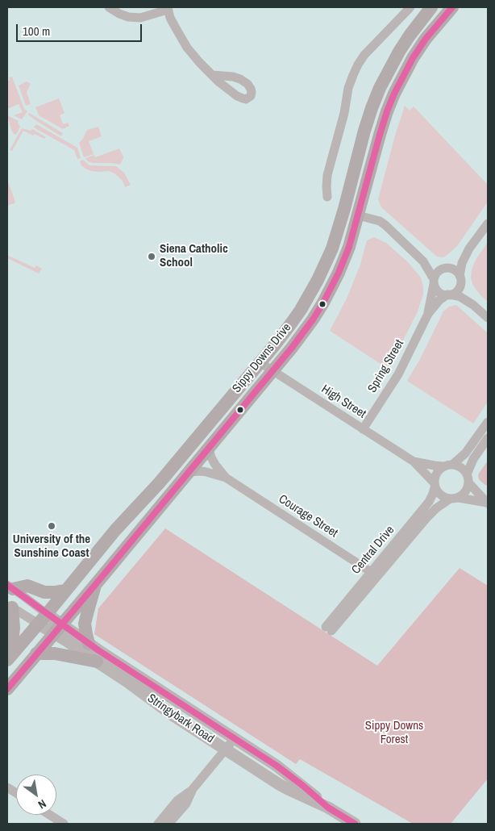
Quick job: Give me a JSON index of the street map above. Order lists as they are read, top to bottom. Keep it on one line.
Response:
{"streets":{"main road":["Sippy Downs Drive"],"street":["Spring Street","High Street","Courage Street","Central Drive","Stringybark Road"]},"crossings":[["Sippy Downs Drive","High Street"],["Sippy Downs Drive","Courage Street"],["Sippy Downs Drive","Stringybark Road"],["Spring Street","High Street"],["High Street","Central Drive"],["Courage Street","Central Drive"]],"parks":["Sippy Downs Forest"],"places":["Siena Catholic School","University of the Sunshine Coast"],"scale_bar":"100 m","north":"bottom right"}
